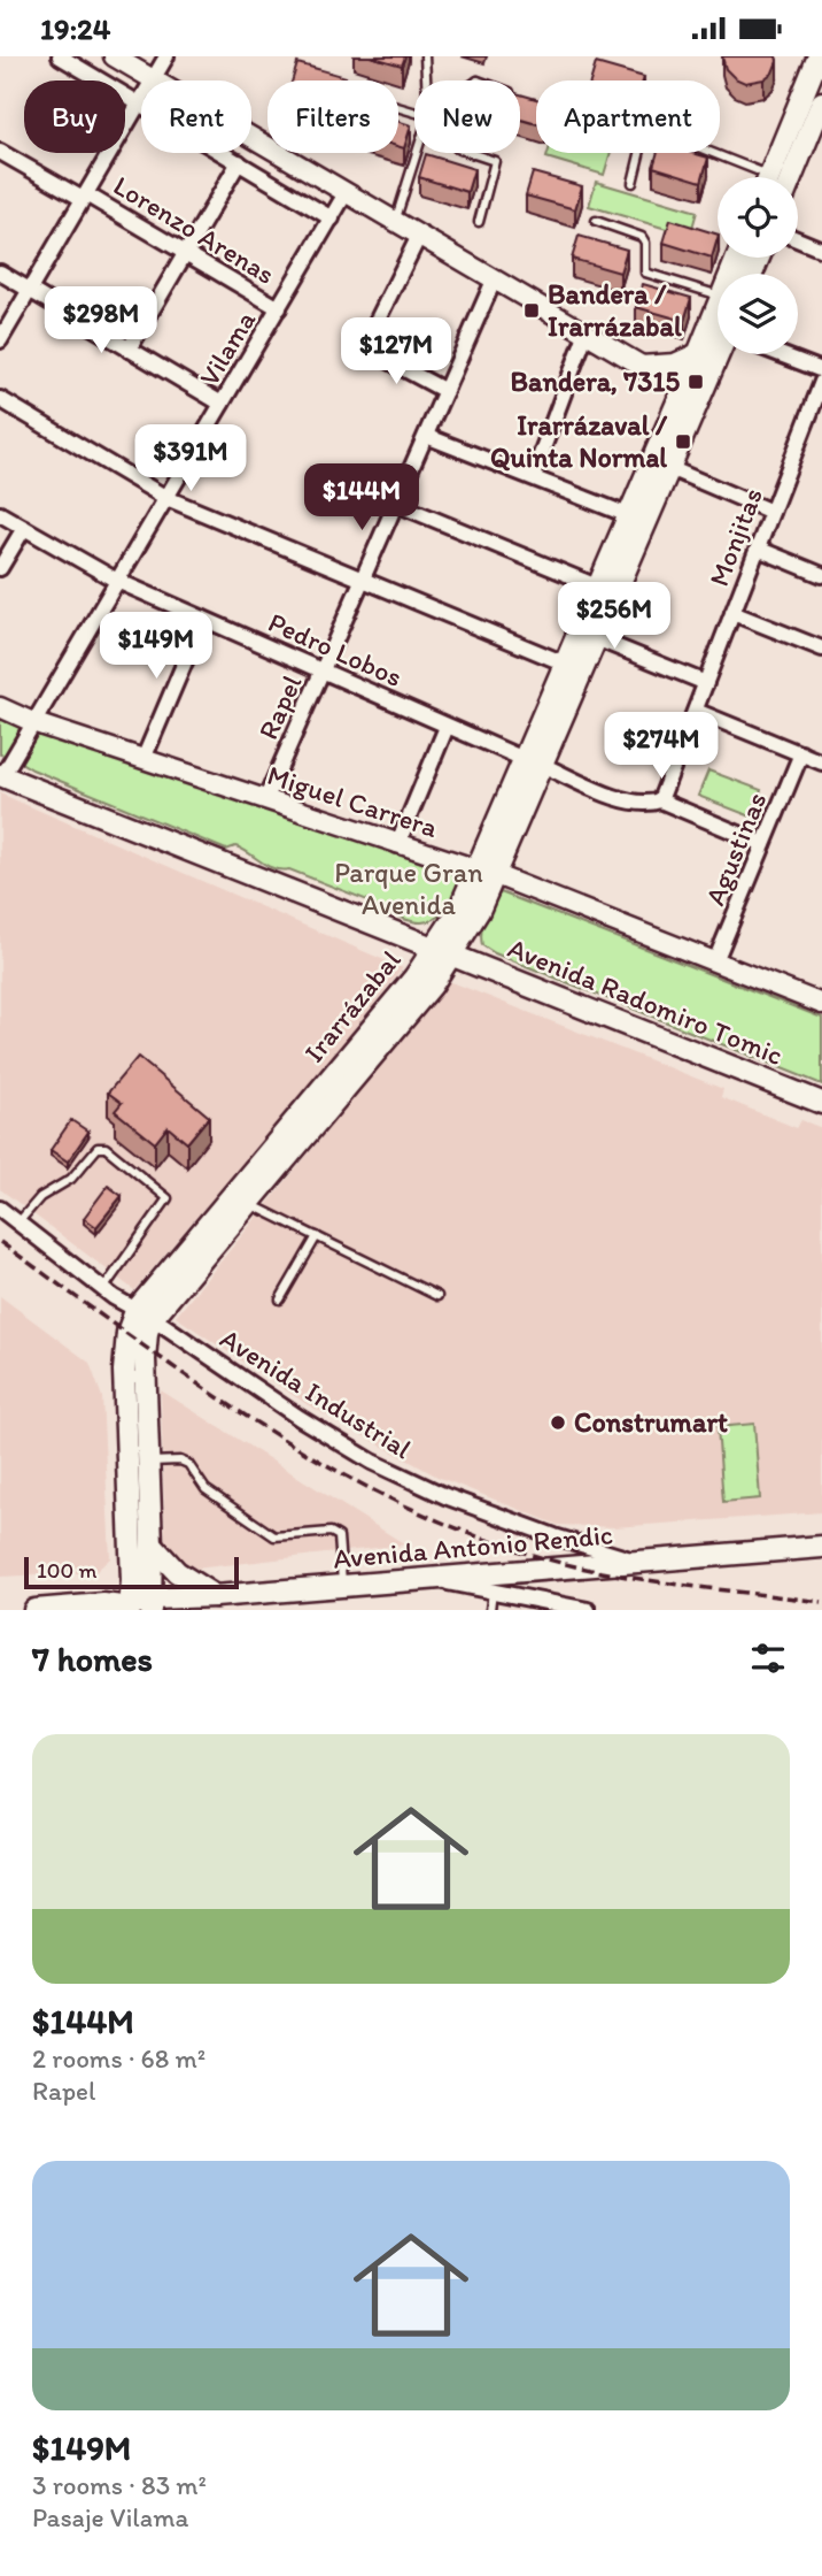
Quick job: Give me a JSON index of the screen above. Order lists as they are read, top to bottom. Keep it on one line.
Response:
{"streets":{"main road":["Avenida Radomiro Tomic","Irarrázabal","Avenida Antonio Rendic"],"street":["Lorenzo Arenas","Vilama","Monjitas","Pedro Lobos","Rapel","Miguel Carrera","Agustinas","Avenida Industrial"]},"crossings":[["Lorenzo Arenas","Vilama"],["Vilama","Pedro Lobos"],["Vilama","Miguel Carrera"],["Vilama","Avenida Radomiro Tomic"],["Monjitas","Pedro Lobos"],["Pedro Lobos","Rapel"],["Pedro Lobos","Irarrázabal"],["Rapel","Miguel Carrera"],["Miguel Carrera","Agustinas"],["Miguel Carrera","Irarrázabal"],["Avenida Radomiro Tomic","Irarrázabal"],["Irarrázabal","Avenida Industrial"],["Irarrázabal","Avenida Antonio Rendic"],["Avenida Industrial","Avenida Antonio Rendic"]],"parks":["Parque Gran Avenida"],"places":{"transit":["Bandera / Irarrázabal","Bandera, 7315","Irarrázaval / Quinta Normal"],"other":["Construmart"]},"scale_bar":"100 m","page":{"status":"19:24","chip":["Buy","Rent","Filters","New","Apartment"],"price":["$298M","$127M","$391M","$144M","$256M","$149M","$274M"],"scale":"100 m","heading":"7 homes","list":[{"name":"$144M","note":"2 rooms · 68 m² · Rapel"},{"name":"$149M","note":"3 rooms · 83 m² · Pasaje Vilama"}]}}
